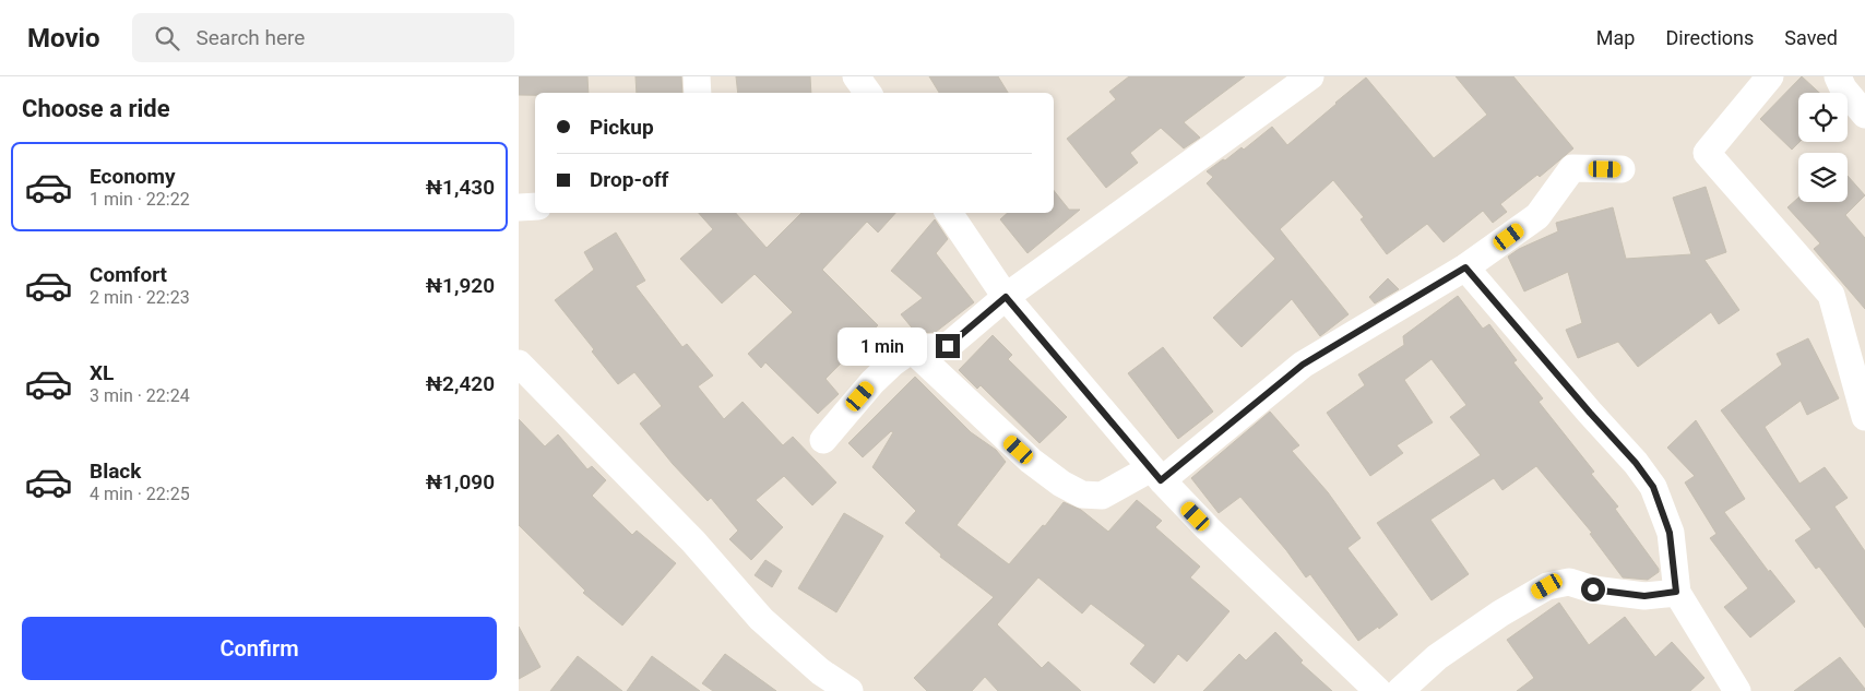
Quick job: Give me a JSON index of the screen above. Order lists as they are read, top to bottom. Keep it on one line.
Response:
{"page":{"header":"Movio","search":"Search here","nav":["Map","Directions","Saved"],"heading":"Choose a ride","banner":["Pickup","Drop-off"],"list":[{"name":"Economy","note":"1 min · 22:22","value":"₦1,430"},{"name":"Comfort","note":"2 min · 22:23","value":"₦1,920"},{"name":"XL","note":"3 min · 22:24","value":"₦2,420"},{"name":"Black","note":"4 min · 22:25","value":"₦1,090"}],"bubble":"1 min","buttons":"Confirm"}}
